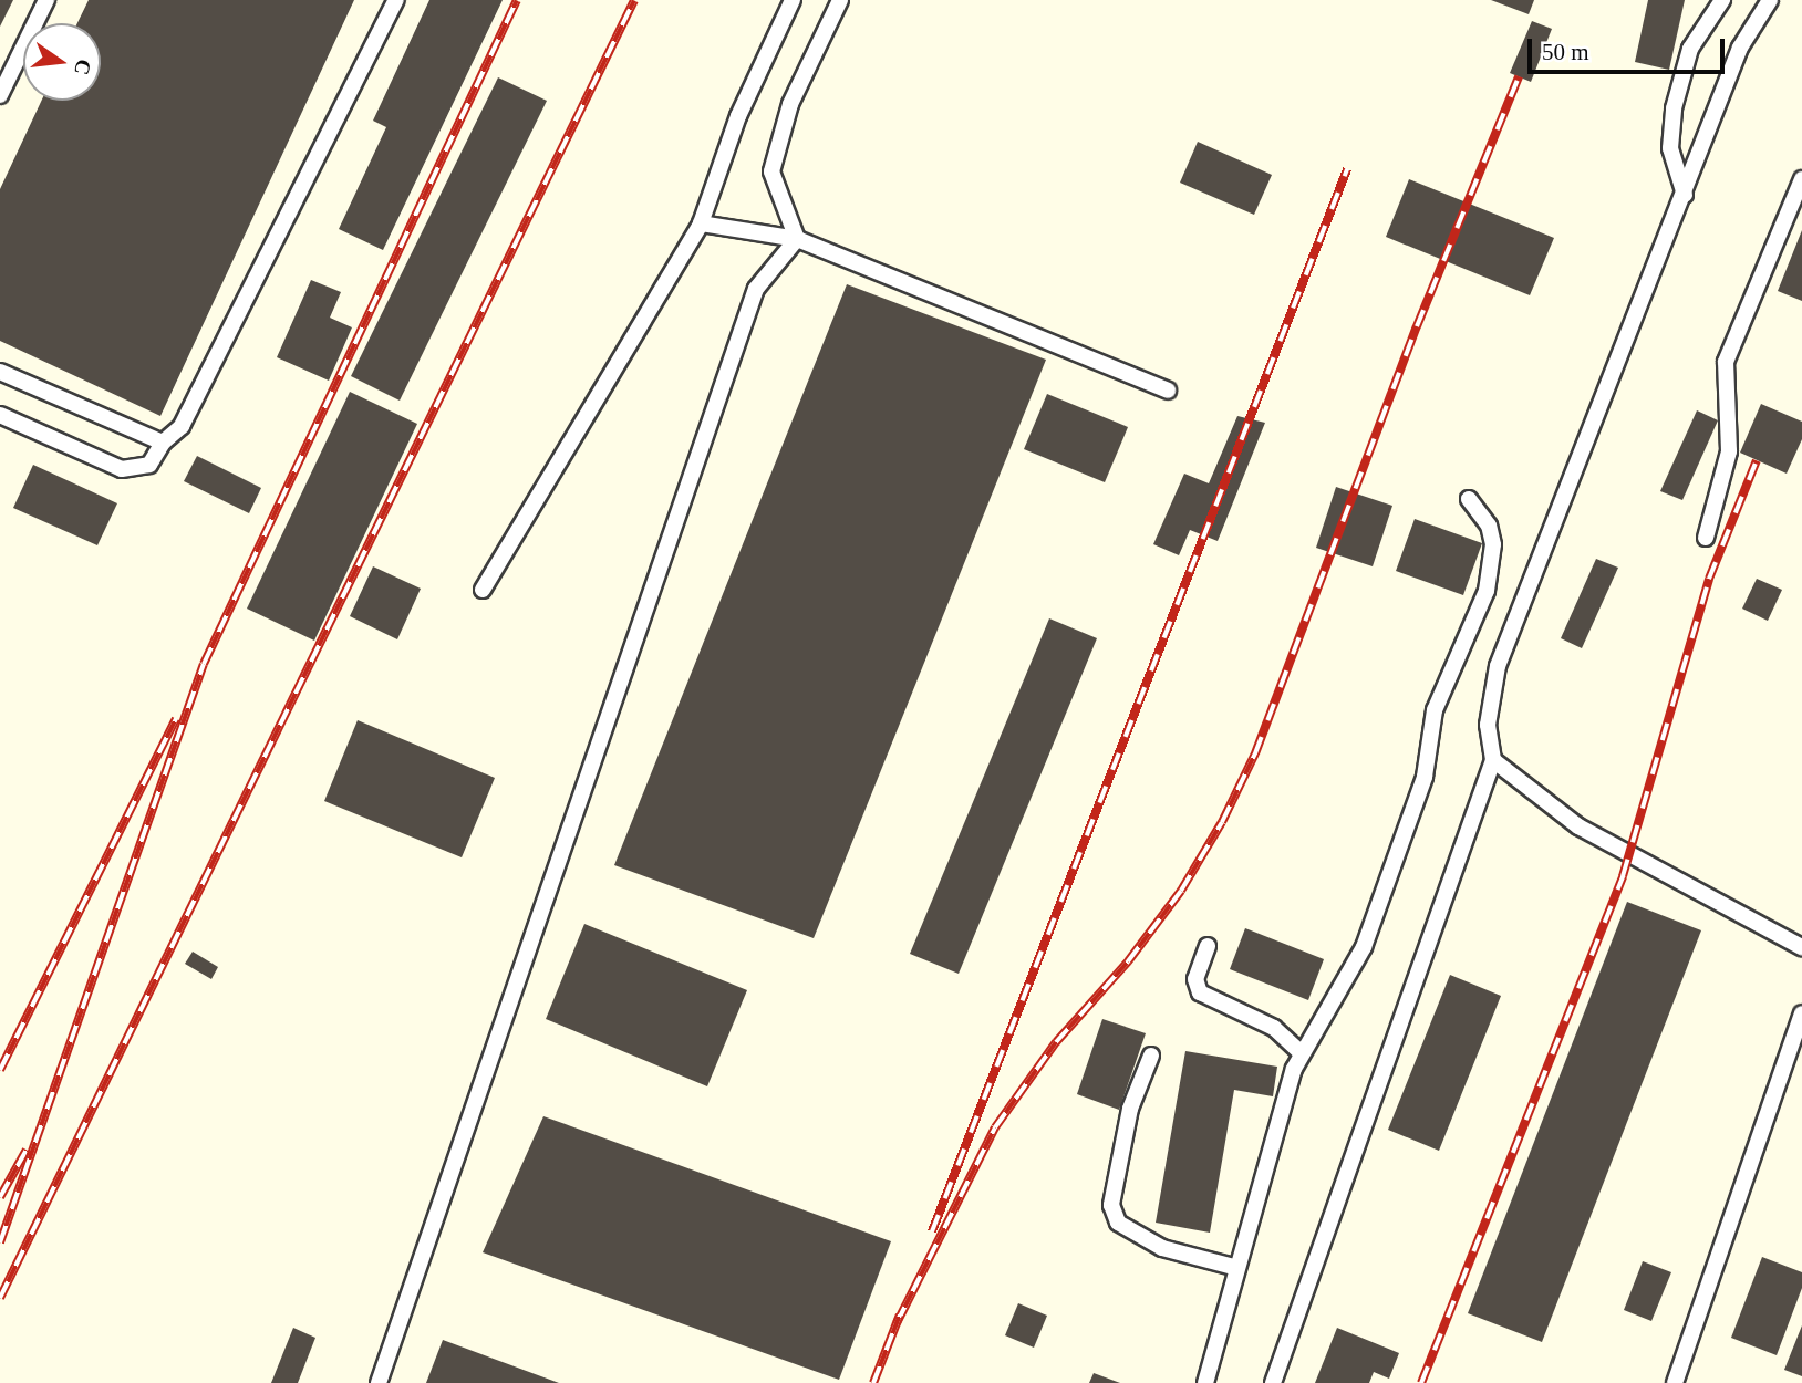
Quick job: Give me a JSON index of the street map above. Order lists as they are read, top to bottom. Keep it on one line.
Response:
{"scale_bar":"50 m","north":"right"}
